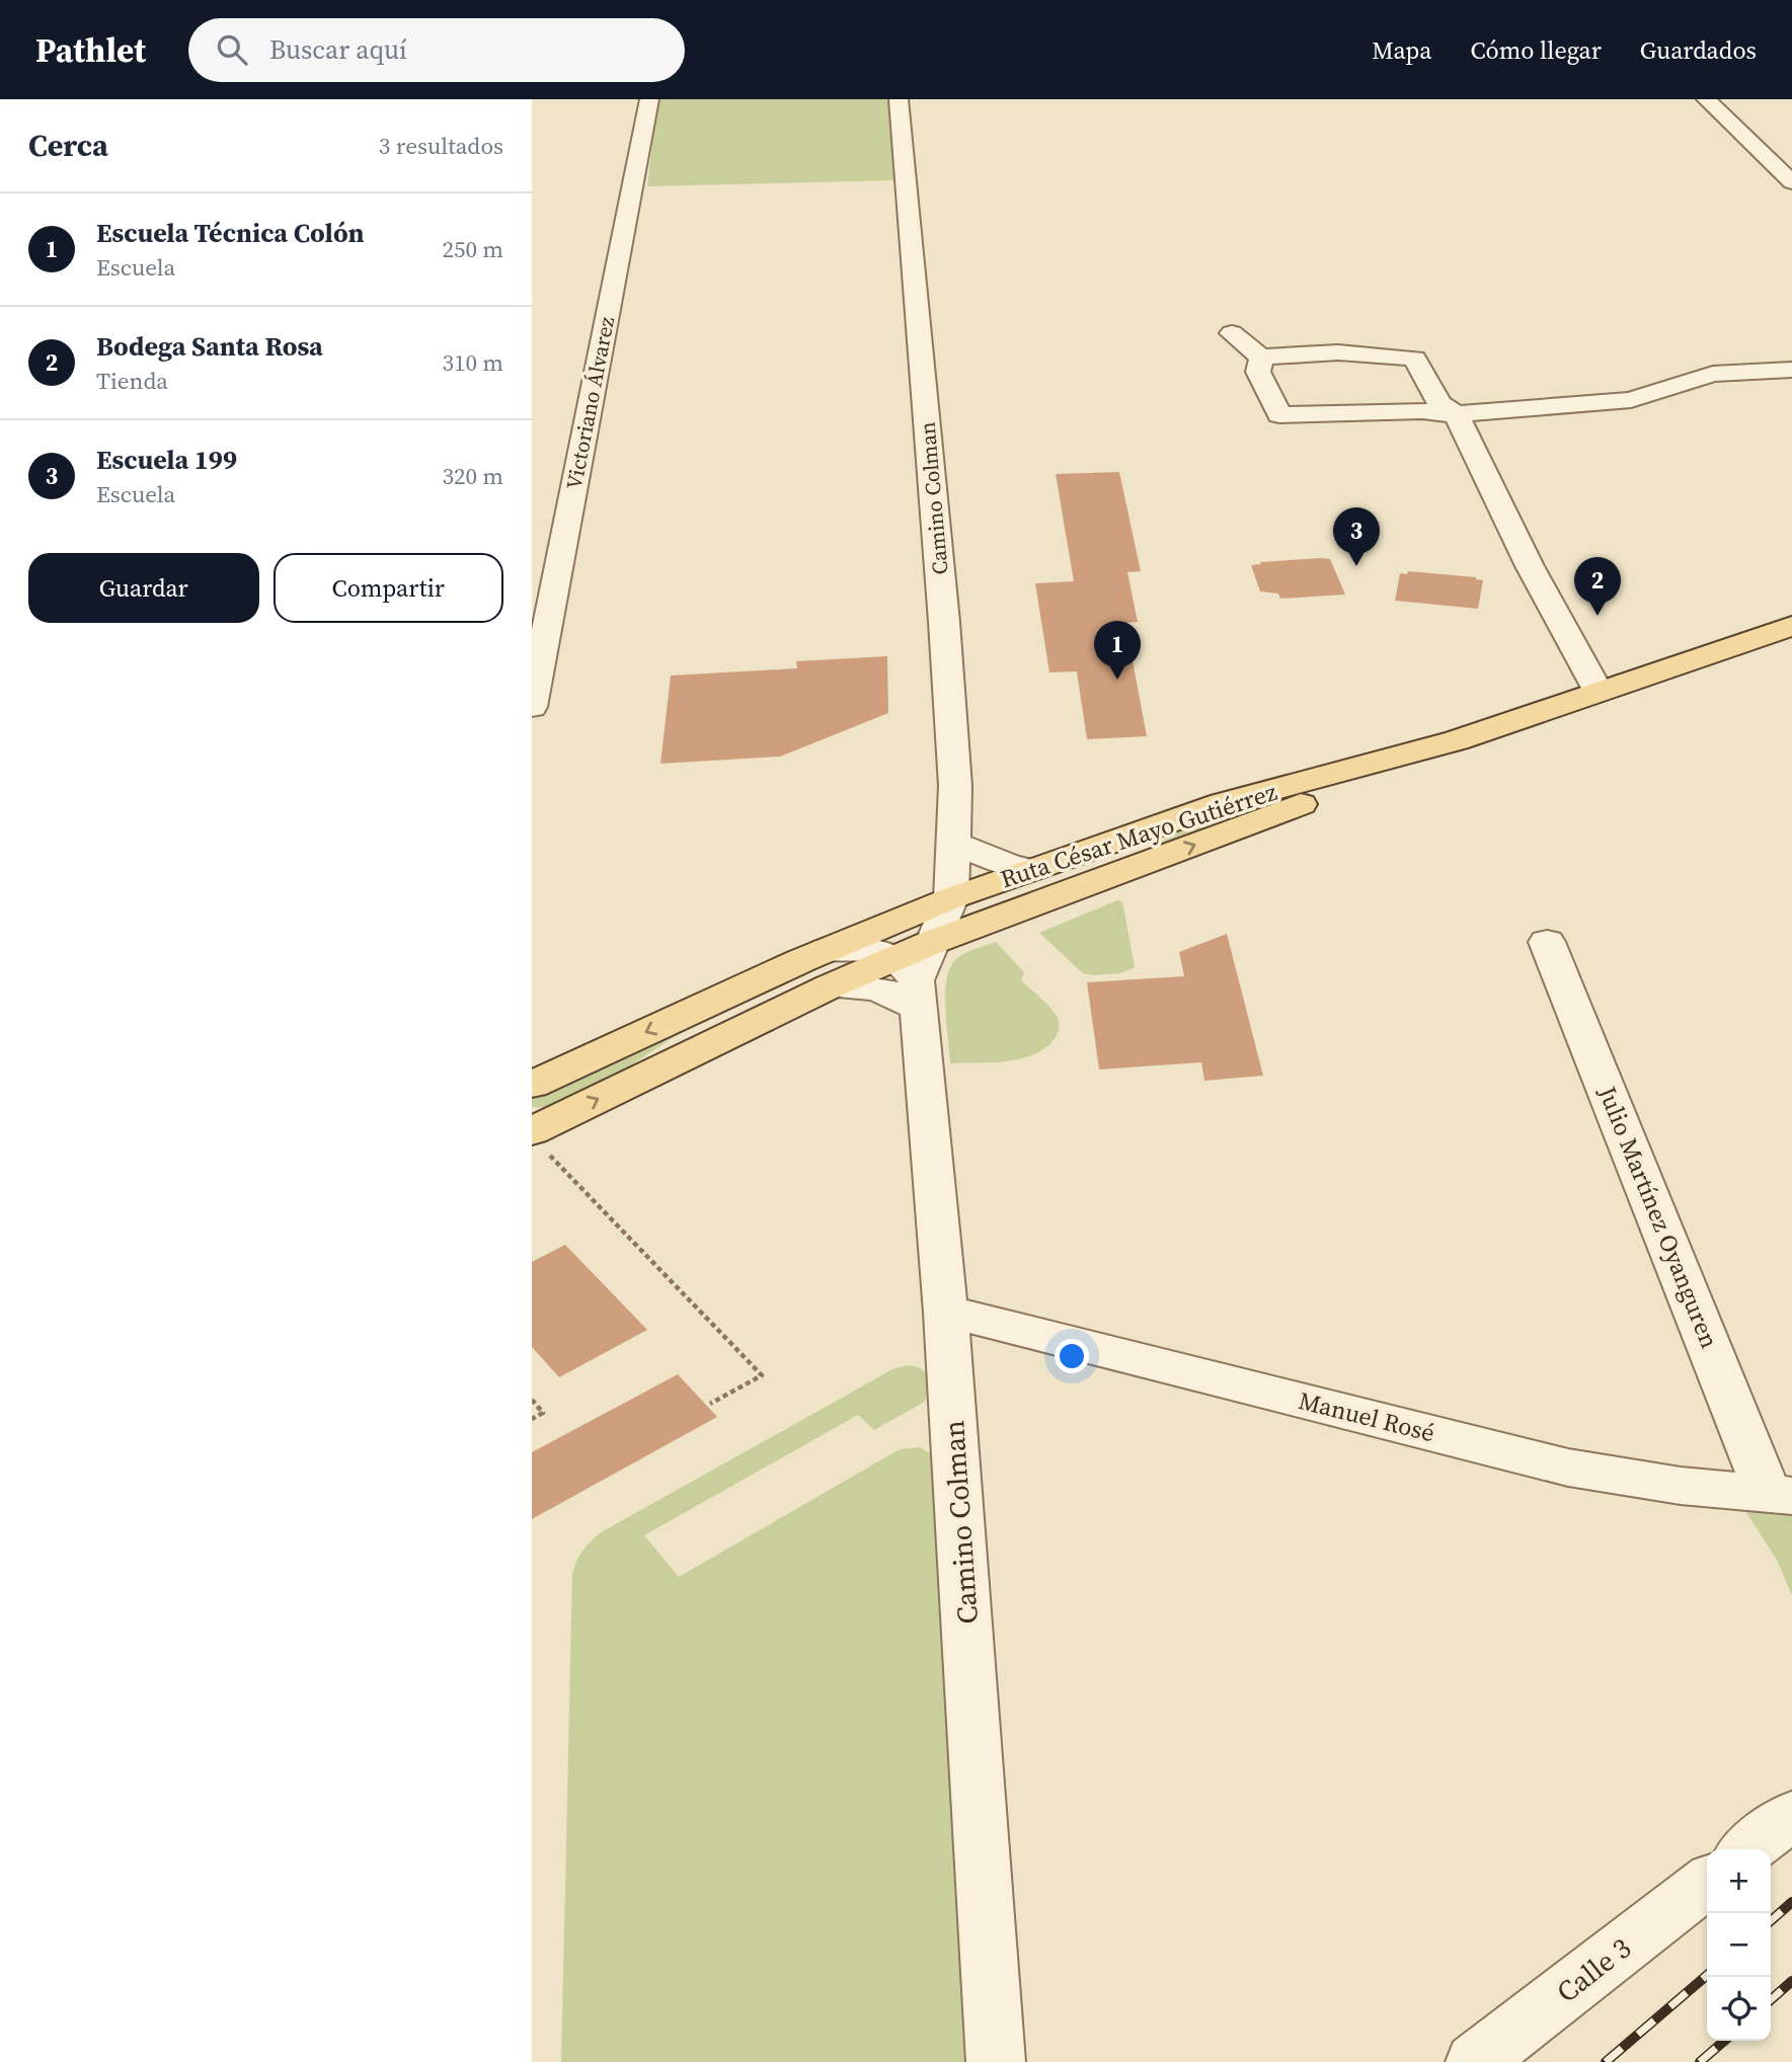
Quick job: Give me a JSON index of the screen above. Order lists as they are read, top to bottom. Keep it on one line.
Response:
{"streets":{"main road":["Ruta César Mayo Gutiérrez"],"street":["Victoriano Álvarez","Camino Colman","Julio Martínez Oyanguren","Manuel Rosé","Calle 3"]},"crossings":[["Camino Colman","Ruta César Mayo Gutiérrez"],["Camino Colman","Manuel Rosé"],["Julio Martínez Oyanguren","Manuel Rosé"]],"page":{"header":"Pathlet","search":"Buscar aquí","nav":["Mapa","Cómo llegar","Guardados"],"heading":["Cerca","3 resultados"],"list":[{"mark":"1","name":"Escuela Técnica Colón","note":"Escuela","value":"250 m"},{"mark":"2","name":"Bodega Santa Rosa","note":"Tienda","value":"310 m"},{"mark":"3","name":"Escuela 199","note":"Escuela","value":"320 m"}],"pins":["3","2","1"],"buttons":["Guardar","Compartir"],"map_buttons":["+","−"]}}
